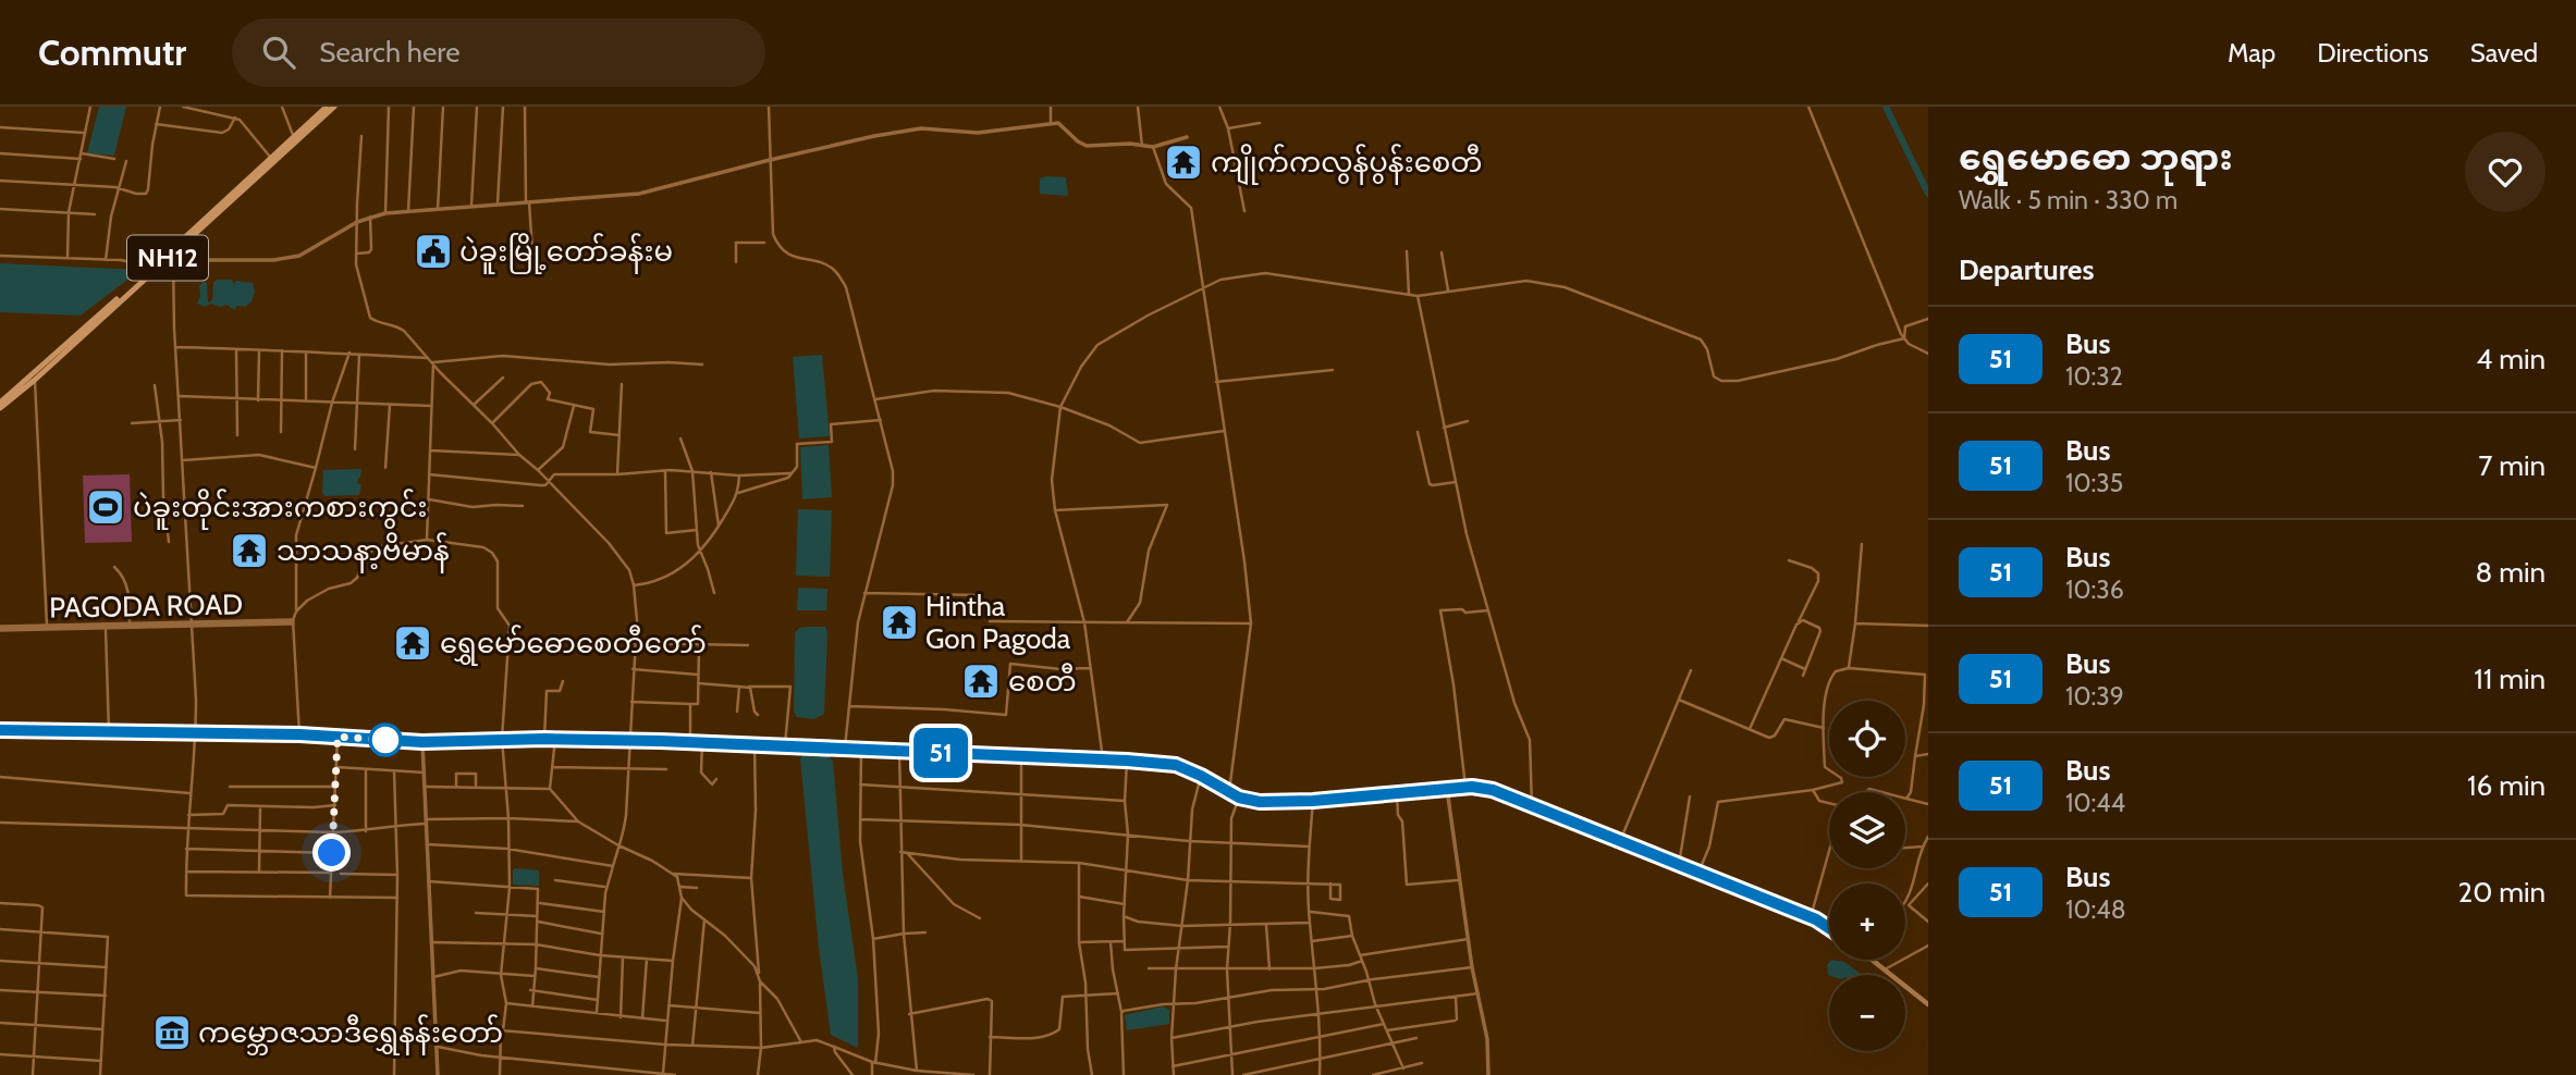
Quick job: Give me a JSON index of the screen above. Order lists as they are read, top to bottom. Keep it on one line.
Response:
{"streets":{"highway":["NH12"],"street":["PAGODA ROAD"]},"places":{"temple":["ကျိုက်ကလွန်ပွန်းစေတီ","သာသနာ့ဗိမာန်","Hintha Gon Pagoda","ရွှေမော်ဓောစေတီတော်","စေတီ"],"public building":["ပဲခူးမြို့တော်ခန်းမ"],"sports":["ပဲခူးတိုင်းအားကစားကွင်း"],"museum":["ကမ္ဘောဇသာဒီရွှေနန်းတော်"]},"lines":["bus line 51"],"page":{"header":"Commutr","search":"Search here","nav":["Map","Directions","Saved"],"on_map":"51","heading":[["ရွှေမောဓော ဘုရား","Walk · 5 min · 330 m"],"Departures"],"list":[{"mark":"51","name":"Bus","note":"10:32","value":"4 min"},{"mark":"51","name":"Bus","note":"10:35","value":"7 min"},{"mark":"51","name":"Bus","note":"10:36","value":"8 min"},{"mark":"51","name":"Bus","note":"10:39","value":"11 min"},{"mark":"51","name":"Bus","note":"10:44","value":"16 min"},{"mark":"51","name":"Bus","note":"10:48","value":"20 min"}],"map_buttons":["+","−"]}}
